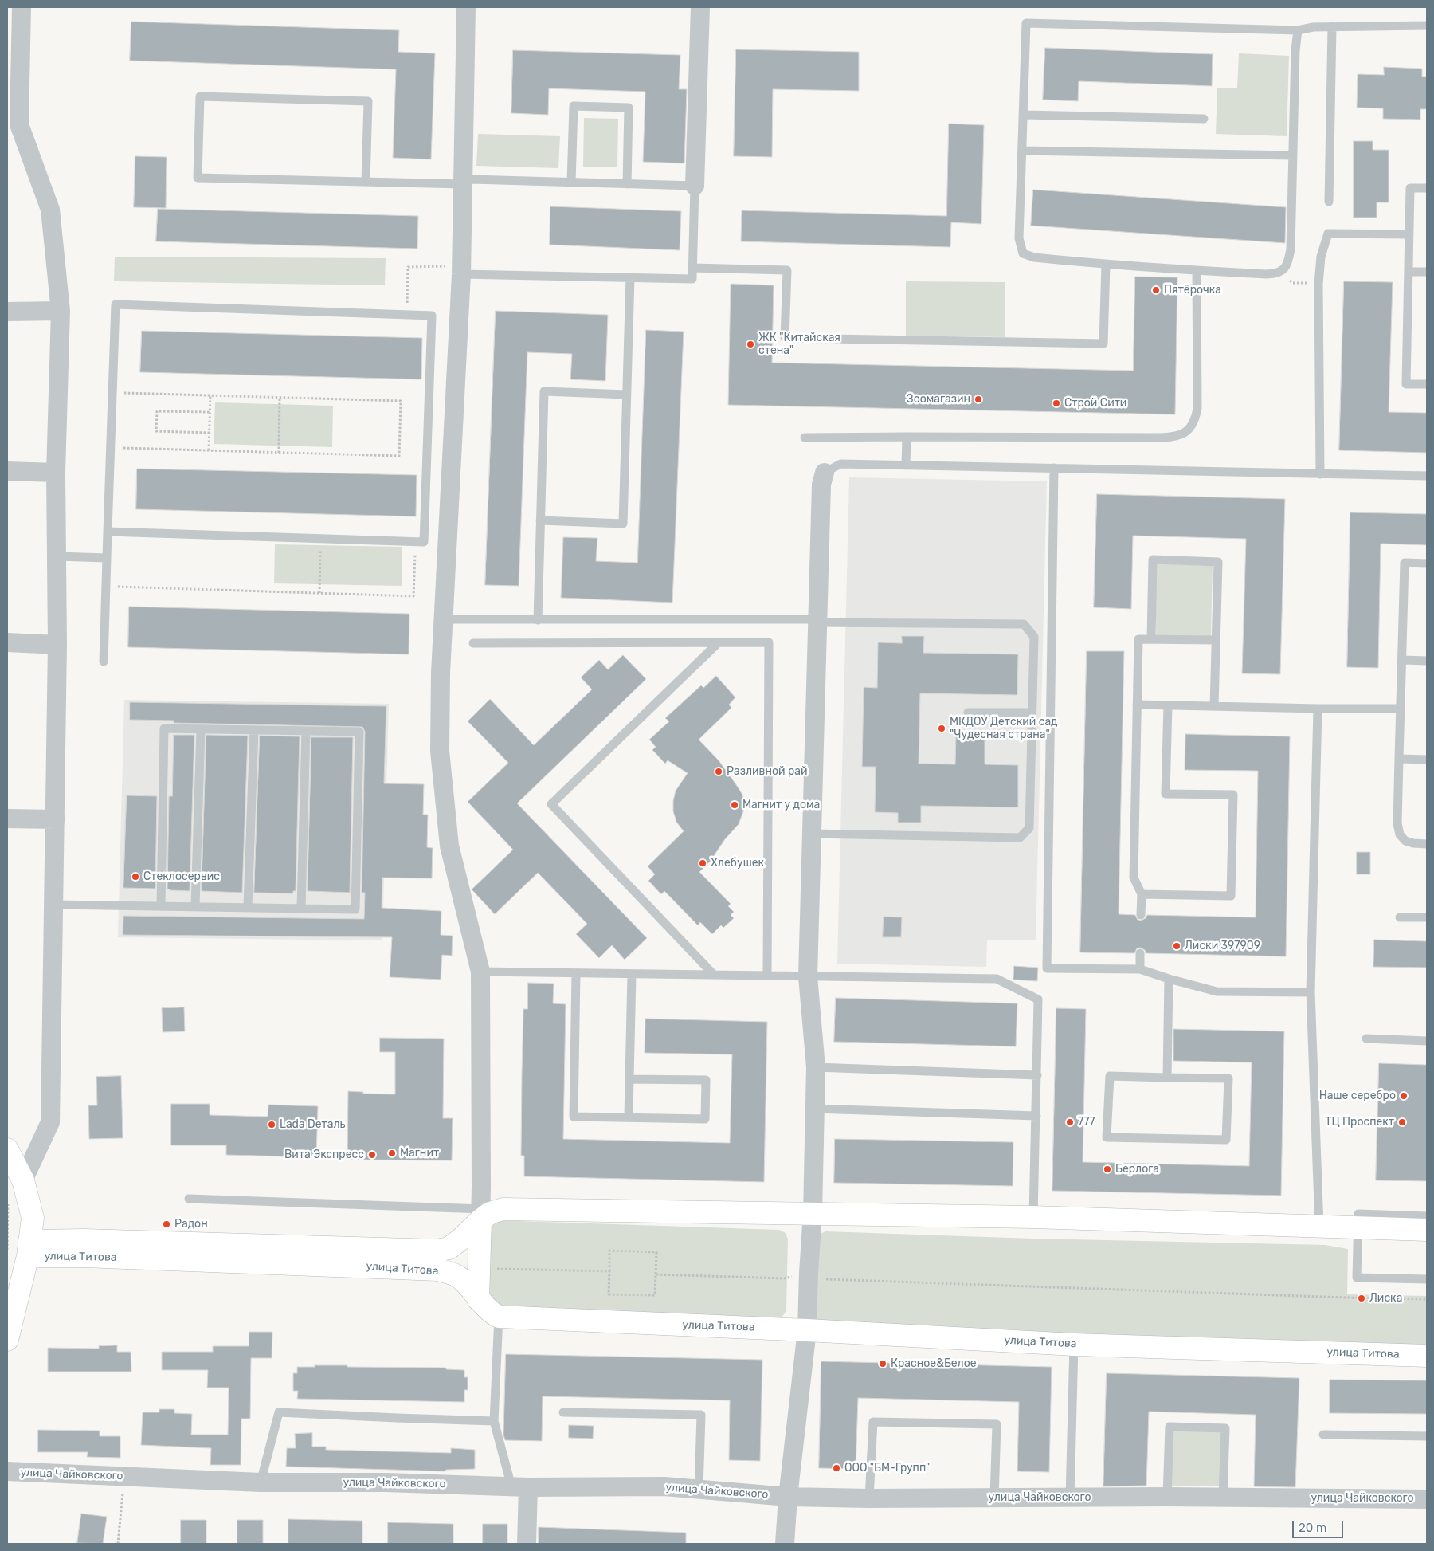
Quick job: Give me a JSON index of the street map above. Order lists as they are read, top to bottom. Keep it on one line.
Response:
{"streets":{"street":["улица Титова","улица Чайковского"]},"places":["Пятёрочка","ЖК \"Китайская стена\"","Зоомагазин","Строй Сити","МКДОУ Детский сад \"Чудесная страна\"","Разливной рай","Магнит у дома","Хлебушек","Стеклосервис","Лиски 397909","Наше серебро","777","ТЦ Проспект","Lada Dеталь","Магнит","Вита Экспресс","Берлога","Радон","Лиска","Красное&Белое","ООО \"БМ-Групп\""],"scale_bar":"20 m"}
